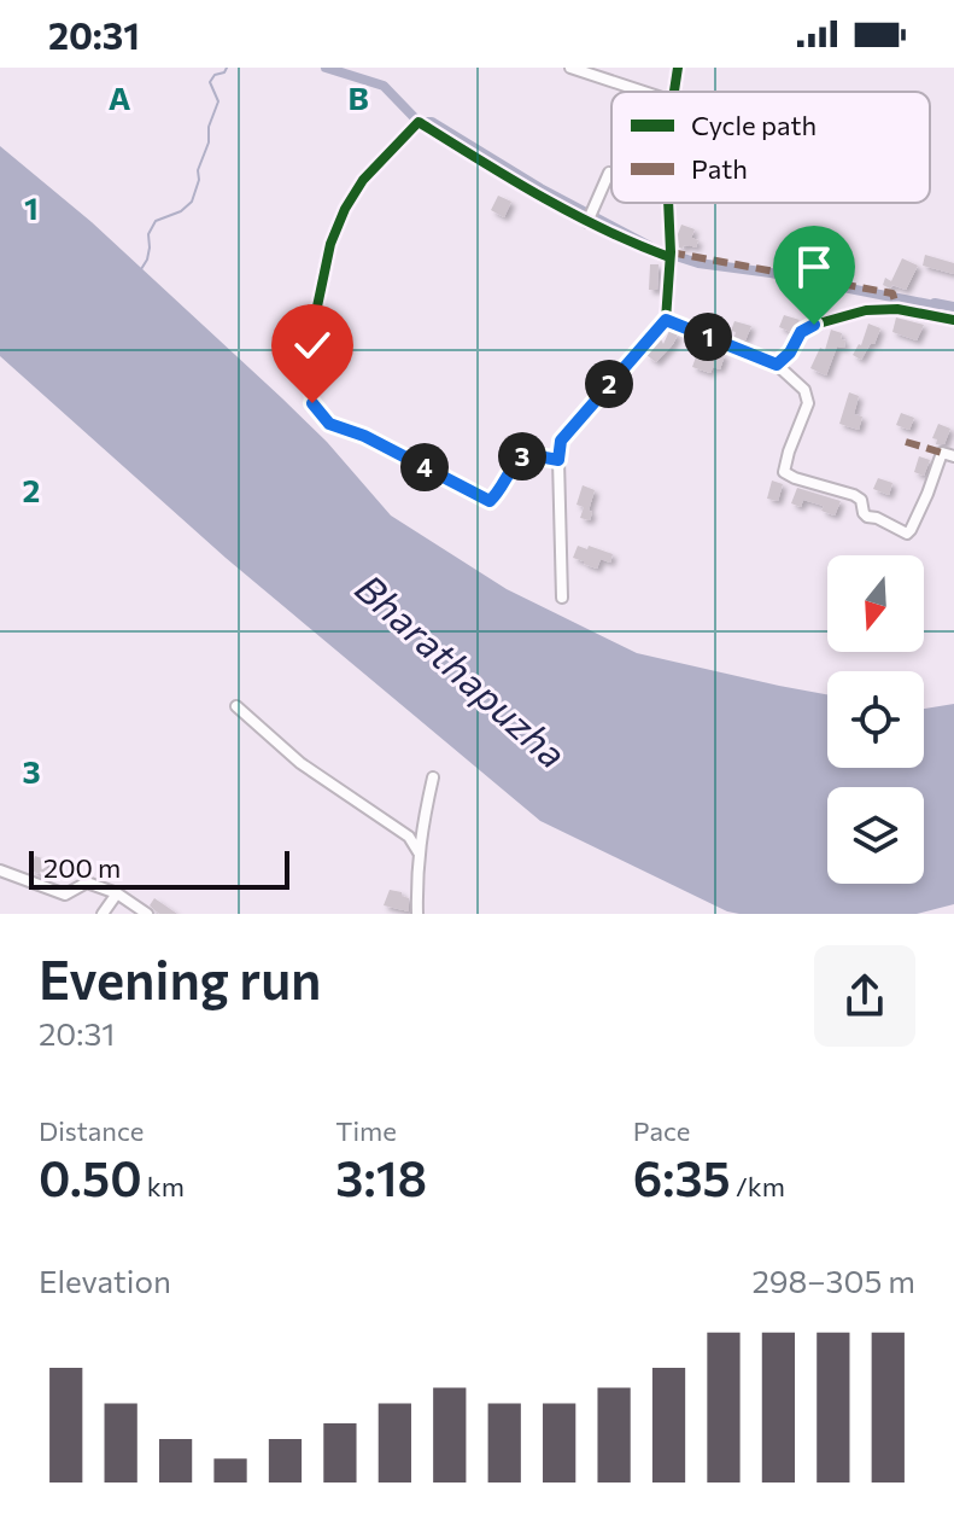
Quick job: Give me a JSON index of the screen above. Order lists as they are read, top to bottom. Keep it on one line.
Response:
{"water":["Bharathapuzha"],"legend":["Cycle path","Path"],"scale_bar":"200 m","north":"bottom","page":{"status":"20:31","pins":["1","2","3","4"],"scale":"200 m","heading":["Evening run","20:31"],"stats":[["Distance","0.50 km"],["Time","3:18"],["Pace","6:35 /km"]],"chart":["Elevation","298–305 m"]},"grid":{"columns":["A","B"],"rows":["1","2","3"]}}
